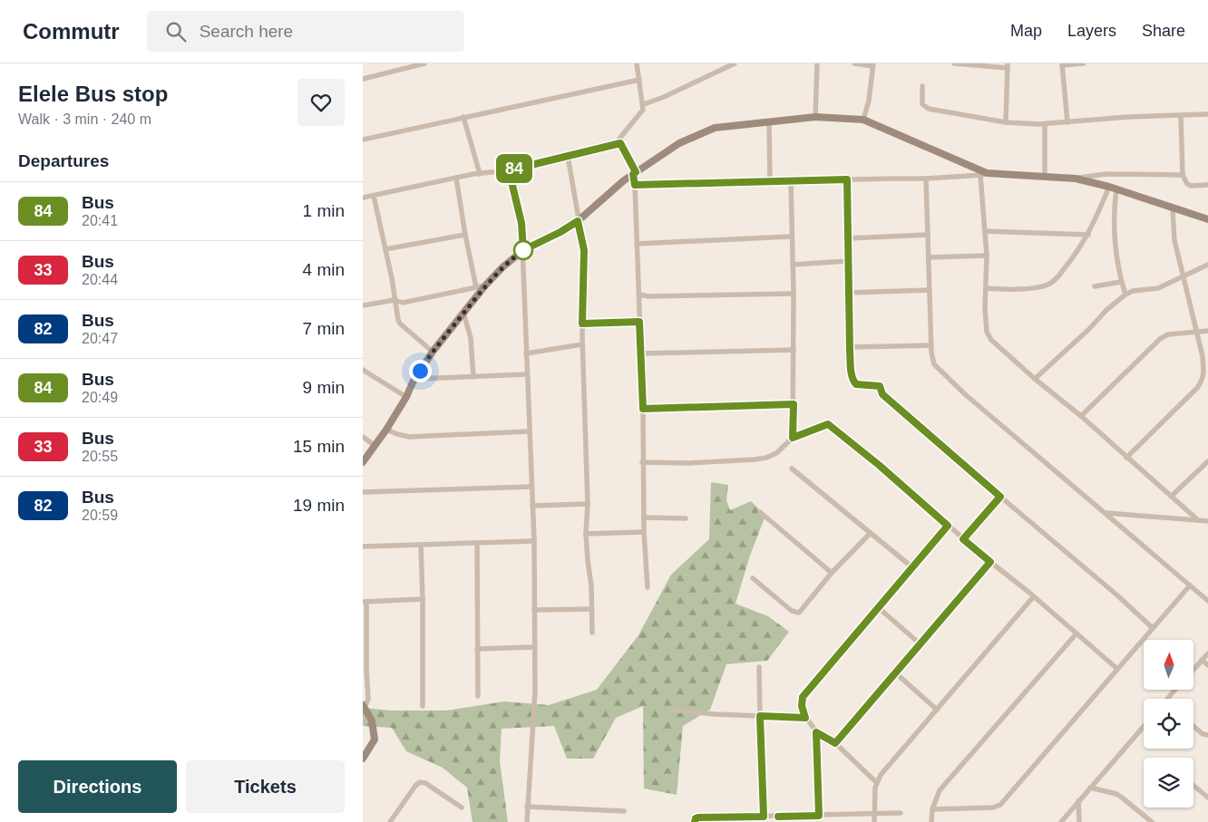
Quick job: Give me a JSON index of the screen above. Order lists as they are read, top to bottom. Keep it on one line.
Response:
{"lines":["bus line 84"],"north":"top","page":{"header":"Commutr","search":"Search here","nav":["Map","Layers","Share"],"heading":[["Elele Bus stop","Walk · 3 min · 240 m"],"Departures"],"on_map":"84","list":[{"mark":"84","name":"Bus","note":"20:41","value":"1 min"},{"mark":"33","name":"Bus","note":"20:44","value":"4 min"},{"mark":"82","name":"Bus","note":"20:47","value":"7 min"},{"mark":"84","name":"Bus","note":"20:49","value":"9 min"},{"mark":"33","name":"Bus","note":"20:55","value":"15 min"},{"mark":"82","name":"Bus","note":"20:59","value":"19 min"}],"buttons":["Directions","Tickets"]}}
